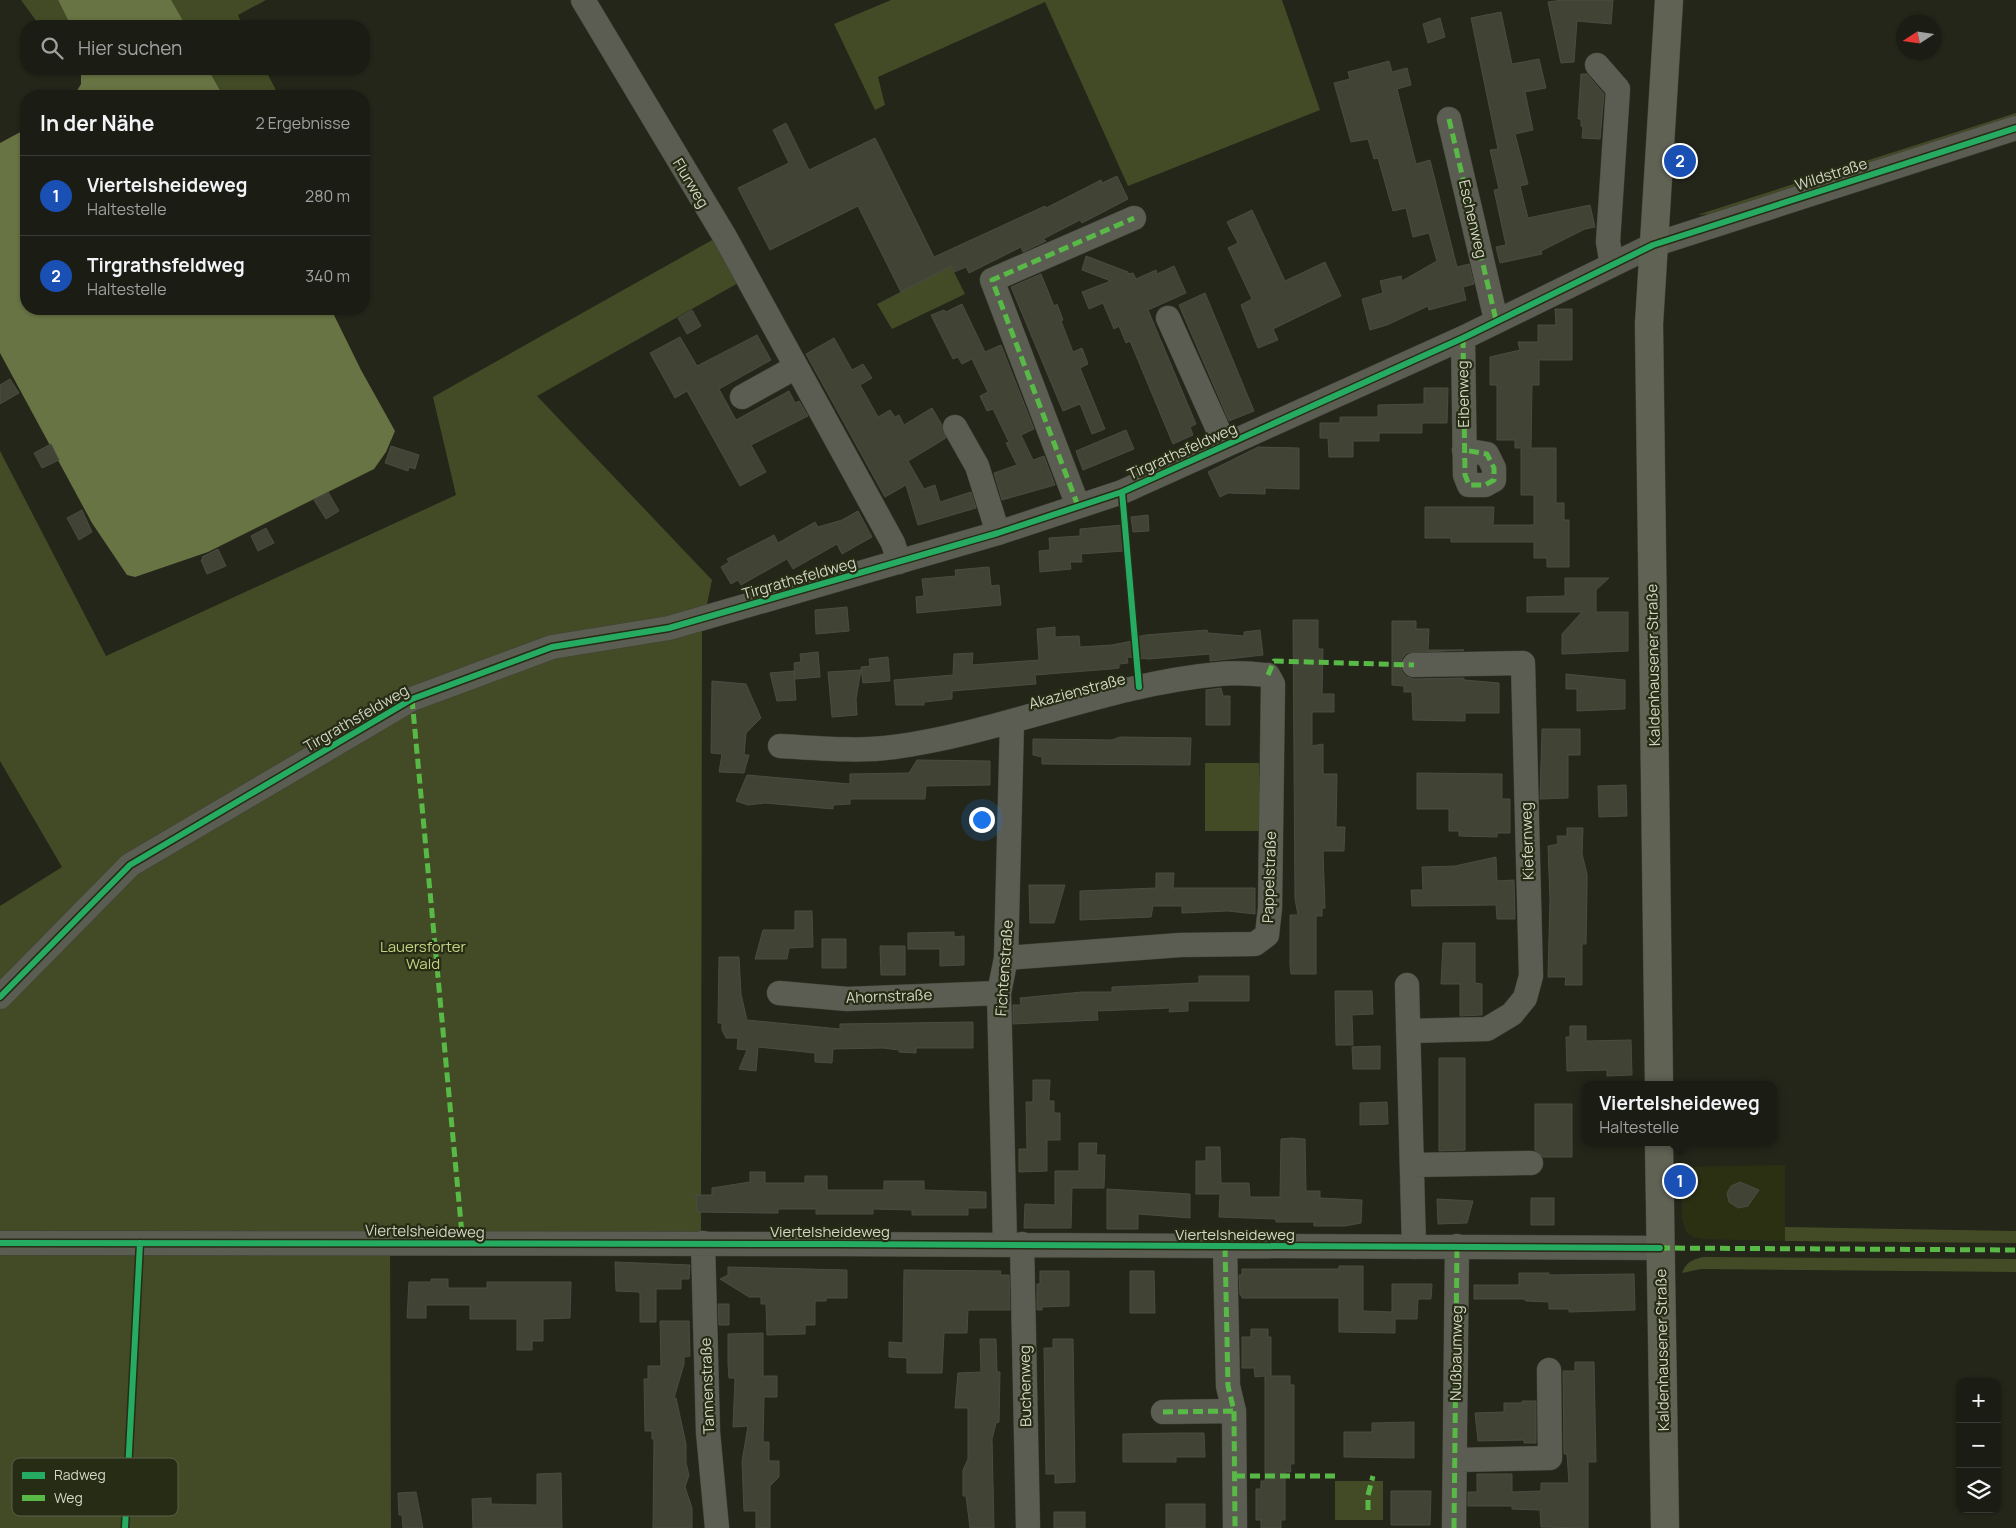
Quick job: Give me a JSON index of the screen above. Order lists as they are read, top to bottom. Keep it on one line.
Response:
{"streets":{"main road":["Kaldenhausener Straße"],"street":["Wildstraße","Flurweg","Eschenweg","Eibenweg","Tirgrathsfeldweg","Akazienstraße","Kiefernweg","Pappelstraße","Fichtenstraße","Ahornstraße","Viertelsheideweg","Nußbaumweg","Tannenstraße","Buchenweg"]},"crossings":[["Wildstraße","Tirgrathsfeldweg"],["Wildstraße","Kaldenhausener Straße"],["Flurweg","Tirgrathsfeldweg"],["Eschenweg","Tirgrathsfeldweg"],["Eibenweg","Tirgrathsfeldweg"],["Tirgrathsfeldweg","Kaldenhausener Straße"],["Kaldenhausener Straße","Viertelsheideweg"],["Akazienstraße","Pappelstraße"],["Akazienstraße","Fichtenstraße"],["Pappelstraße","Fichtenstraße"],["Fichtenstraße","Ahornstraße"],["Fichtenstraße","Viertelsheideweg"],["Fichtenstraße","Buchenweg"],["Viertelsheideweg","Nußbaumweg"],["Viertelsheideweg","Tannenstraße"],["Viertelsheideweg","Buchenweg"]],"parks":["Lauersforter Wald"],"legend":["Radweg","Weg"],"north":"left","page":{"search":"Hier suchen","heading":["In der Nähe","2 Ergebnisse"],"pins":["2","1"],"list":[{"mark":"1","name":"Viertelsheideweg","note":"Haltestelle","value":"280 m"},{"mark":"2","name":"Tirgrathsfeldweg","note":"Haltestelle","value":"340 m"}],"popup":["Viertelsheideweg","Haltestelle"],"map_buttons":["+","−"]}}
